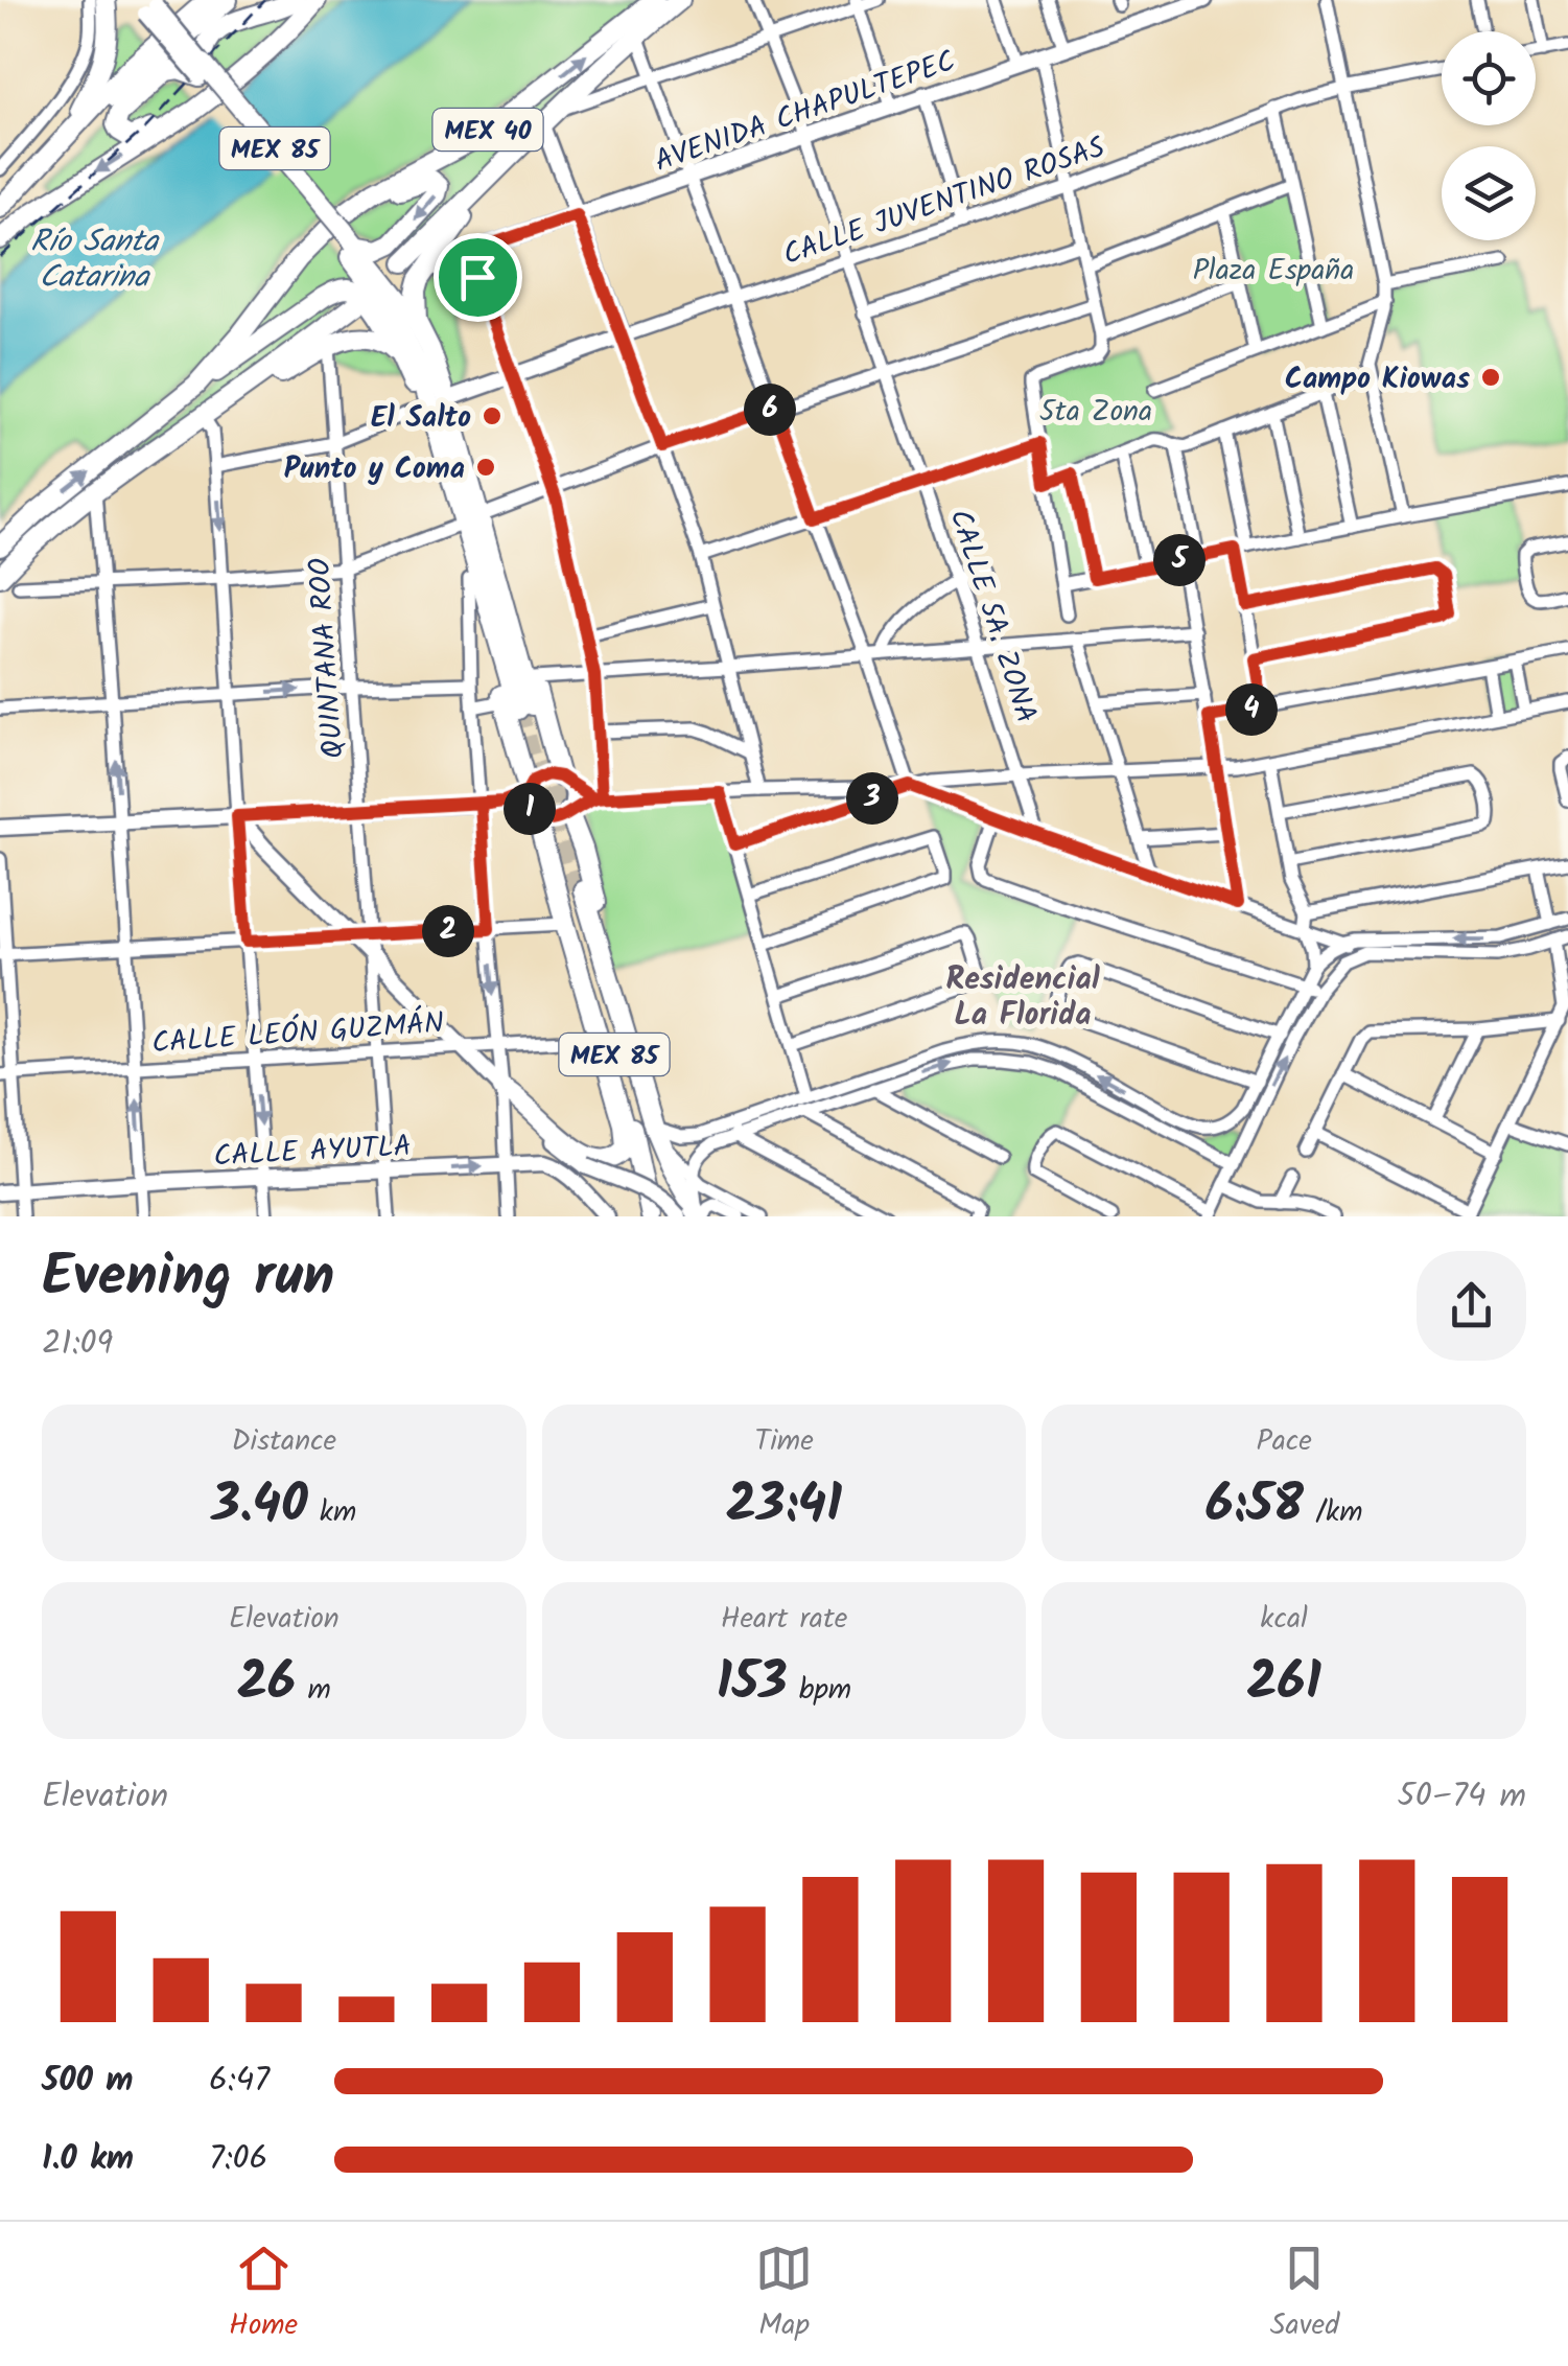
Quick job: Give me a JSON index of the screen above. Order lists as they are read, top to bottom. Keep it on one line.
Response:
{"streets":{"highway":["MEX 40","MEX 85"],"main road":["AVENIDA CHAPULTEPEC","CALLE JUVENTINO ROSAS","CALLE AYUTLA"],"street":["CALLE 5A. ZONA","QUINTANA ROO","CALLE LEÓN GUZMÁN"]},"crossings":[["AVENIDA CHAPULTEPEC","CALLE 5A. ZONA"],["MEX 85","CALLE JUVENTINO ROSAS"],["CALLE JUVENTINO ROSAS","CALLE 5A. ZONA"],["QUINTANA ROO","CALLE LEÓN GUZMÁN"],["QUINTANA ROO","CALLE AYUTLA"]],"districts":["Residencial La Florida"],"water":["Río Santa Catarina"],"parks":["Plaza España","5ta Zona"],"places":["Campo Kiowas","El Salto","Punto y Coma"],"page":{"pins":["6","5","4","3","1","2"],"heading":["Evening run","21:09"],"stats":[["Distance","3.40 km"],["Time","23:41"],["Pace","6:58 /km"],["Elevation","26 m"],["Heart rate","153 bpm"],["kcal","261"]],"chart":["Elevation","50–74 m"],"list":[{"name":"500 m","note":"6:47"},{"name":"1.0 km","note":"7:06"}],"tabs":["Home","Map","Saved"]}}
